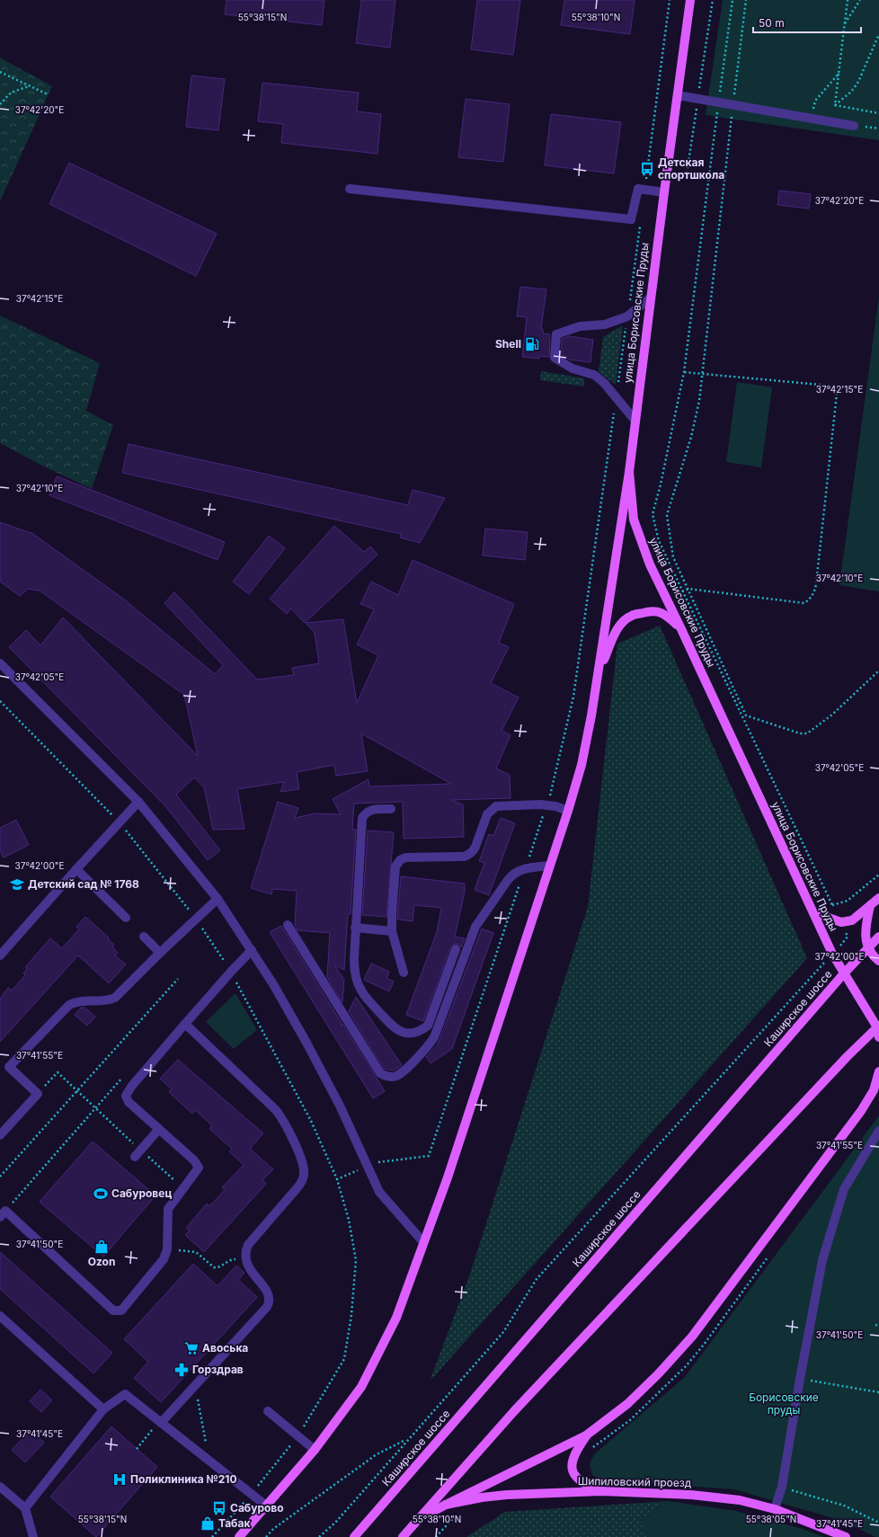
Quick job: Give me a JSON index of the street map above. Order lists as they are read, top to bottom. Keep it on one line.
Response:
{"streets":{"main road":["улица Борисовские Пруды","Каширское шоссе","Шипиловский проезд"]},"crossings":[["улица Борисовские Пруды","Каширское шоссе"]],"parks":["Борисовские пруды"],"places":{"bus stop":["Детская спортшкола","Сабурово"],"fuel station":["Shell"],"school or university":["Детский сад № 1768"],"sports":["Сабуровец"],"shop":["Ozon","Табак"],"supermarket":["Авоська"],"pharmacy":["Горздрав"],"hospital":["Поликлиника №210"]},"scale_bar":"50 m","coordinates":["55°38'15\"N","55°38'10\"N","37°42'20\"E","37°42'15\"E","37°42'10\"E","37°42'05\"E","37°42'00\"E","37°41'55\"E","37°41'50\"E","37°41'45\"E","55°38'05\"N"]}
